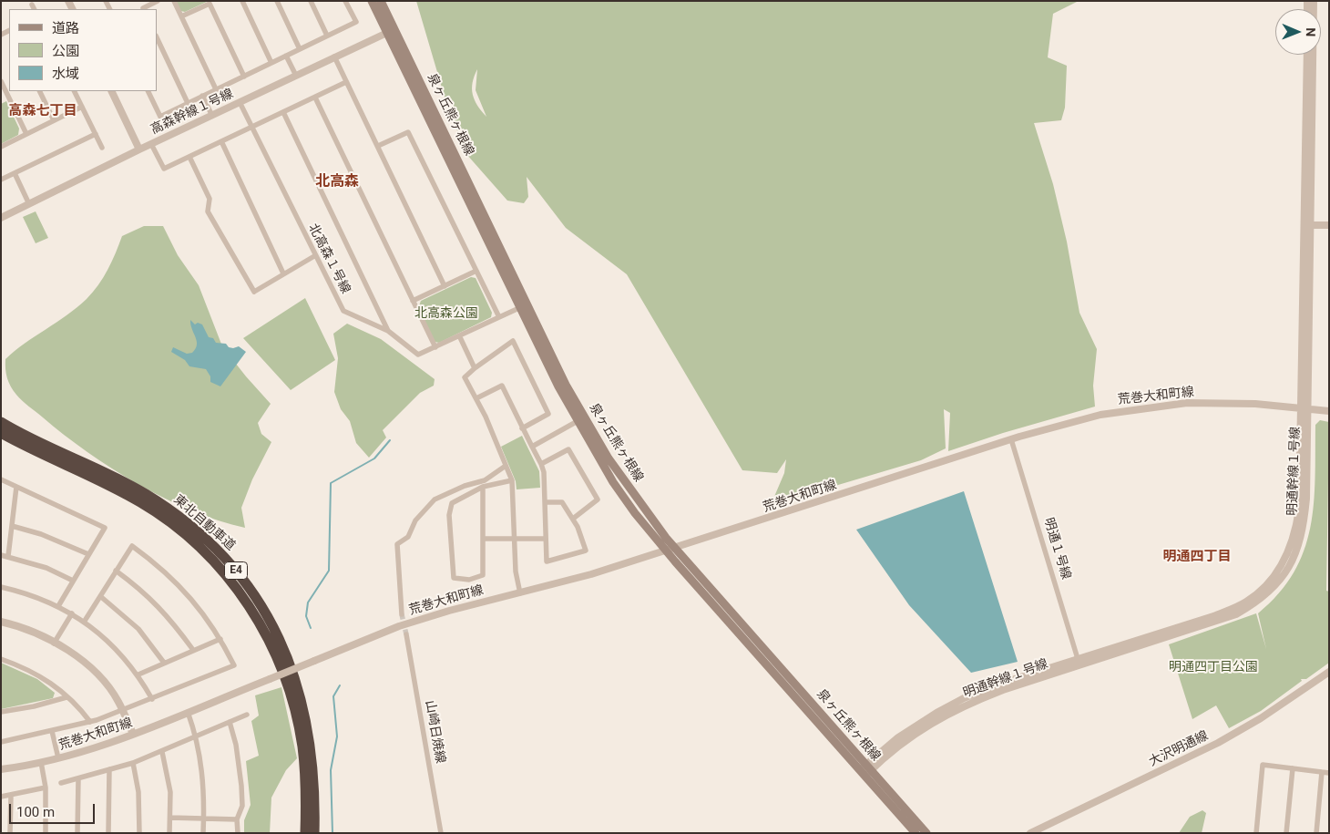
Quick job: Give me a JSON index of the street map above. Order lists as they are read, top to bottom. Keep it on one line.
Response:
{"streets":{"highway":["東北自動車道","E4"],"main road":["泉ヶ丘熊ヶ根線"],"street":["高森幹線１号線","北高森１号線","荒巻大和町線","明通１号線","山崎日焼線","大沢明通線"]},"crossings":[["高森幹線１号線","泉ヶ丘熊ヶ根線"],["高森幹線１号線","北高森１号線"],["泉ヶ丘熊ヶ根線","北高森１号線"],["泉ヶ丘熊ヶ根線","荒巻大和町線"],["荒巻大和町線","明通１号線"]],"districts":["高森七丁目","北高森","明通四丁目"],"parks":["北高森公園","明通四丁目公園"],"legend":["道路","公園","水域"],"scale_bar":"100 m","north":"right"}
